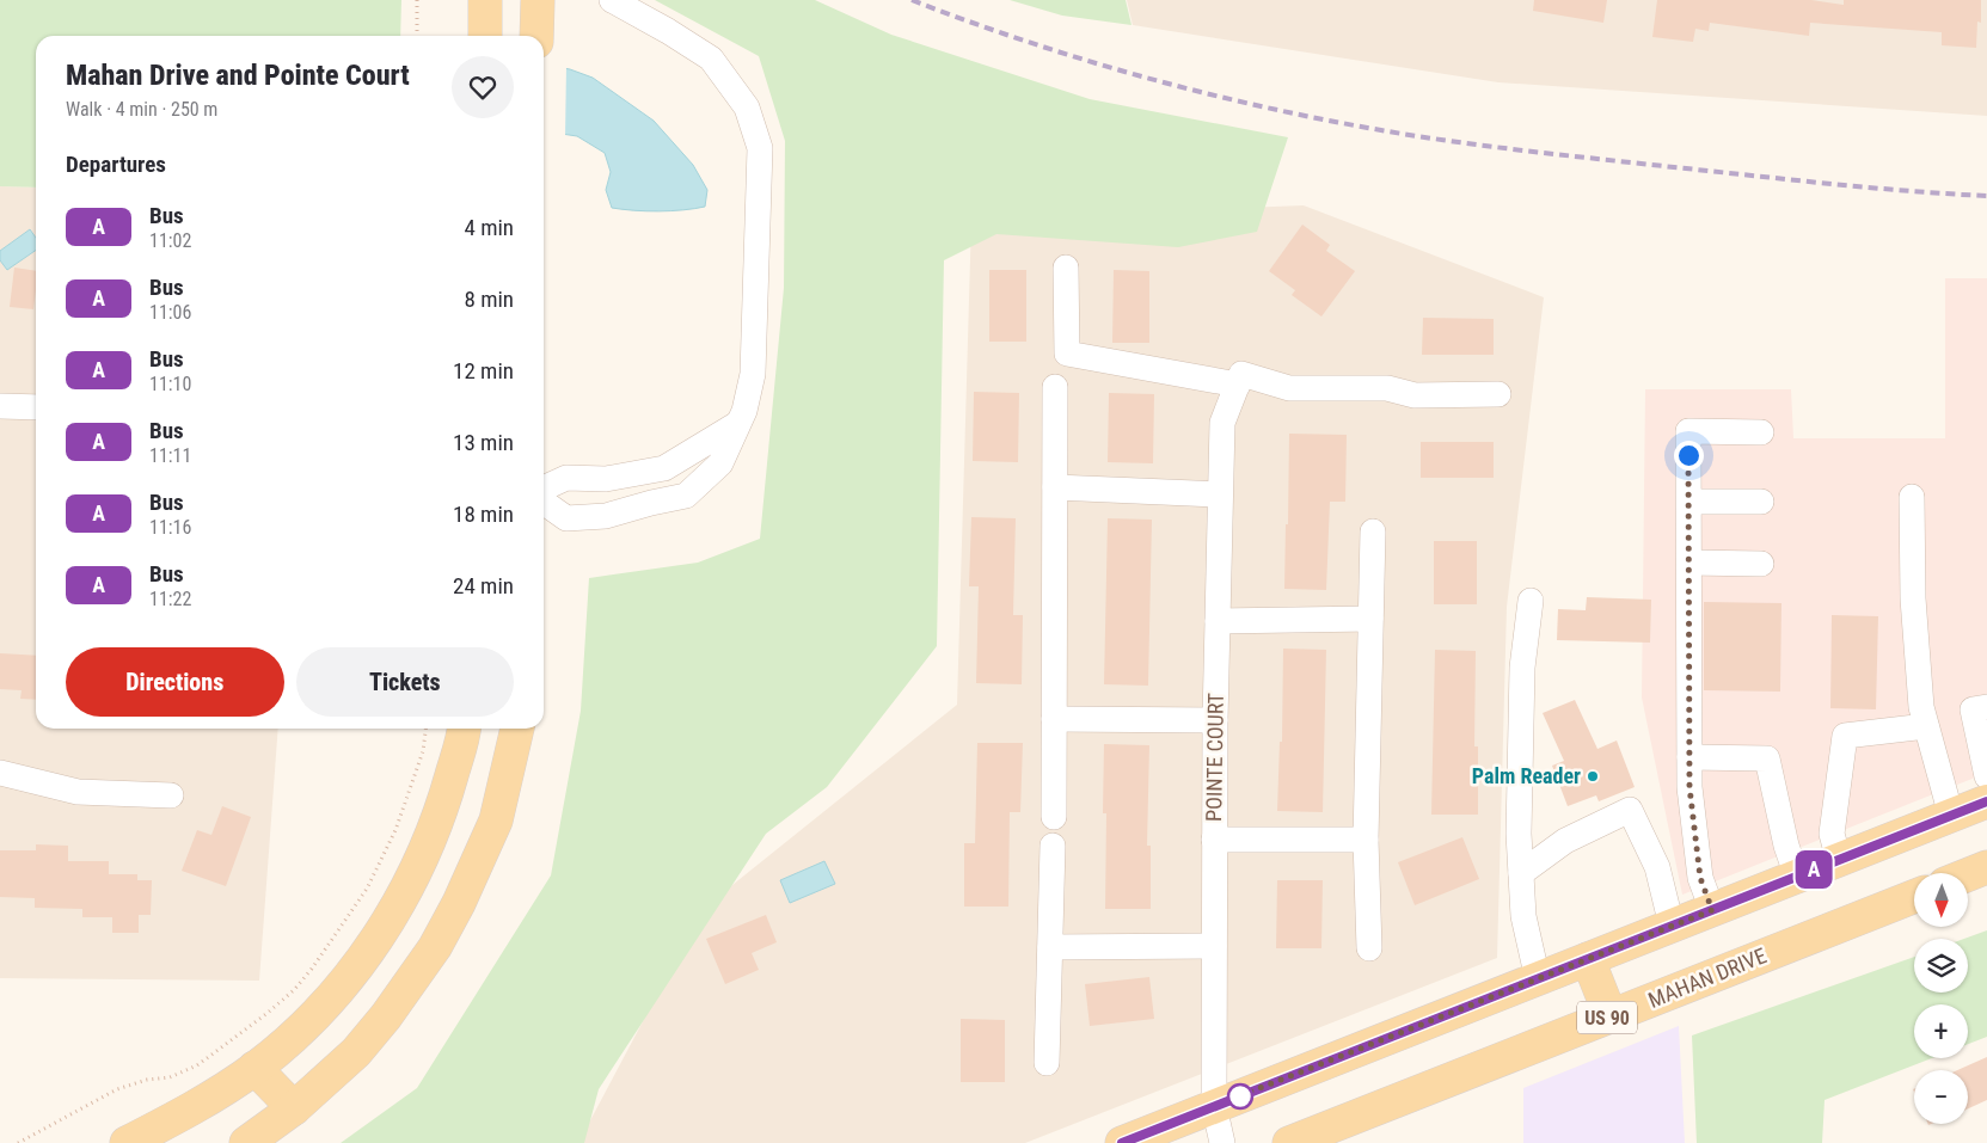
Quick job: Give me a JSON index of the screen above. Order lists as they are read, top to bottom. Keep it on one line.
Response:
{"streets":{"main road":["MAHAN DRIVE","US 90"],"street":["POINTE COURT"]},"places":["Palm Reader"],"lines":["bus line A"],"north":"bottom","page":{"on_map":"A","heading":[["Mahan Drive and Pointe Court","Walk · 4 min · 250 m"],"Departures"],"list":[{"mark":"A","name":"Bus","note":"11:02","value":"4 min"},{"mark":"A","name":"Bus","note":"11:06","value":"8 min"},{"mark":"A","name":"Bus","note":"11:10","value":"12 min"},{"mark":"A","name":"Bus","note":"11:11","value":"13 min"},{"mark":"A","name":"Bus","note":"11:16","value":"18 min"},{"mark":"A","name":"Bus","note":"11:22","value":"24 min"}],"buttons":["Directions","Tickets"],"map_buttons":["+","−"]}}
